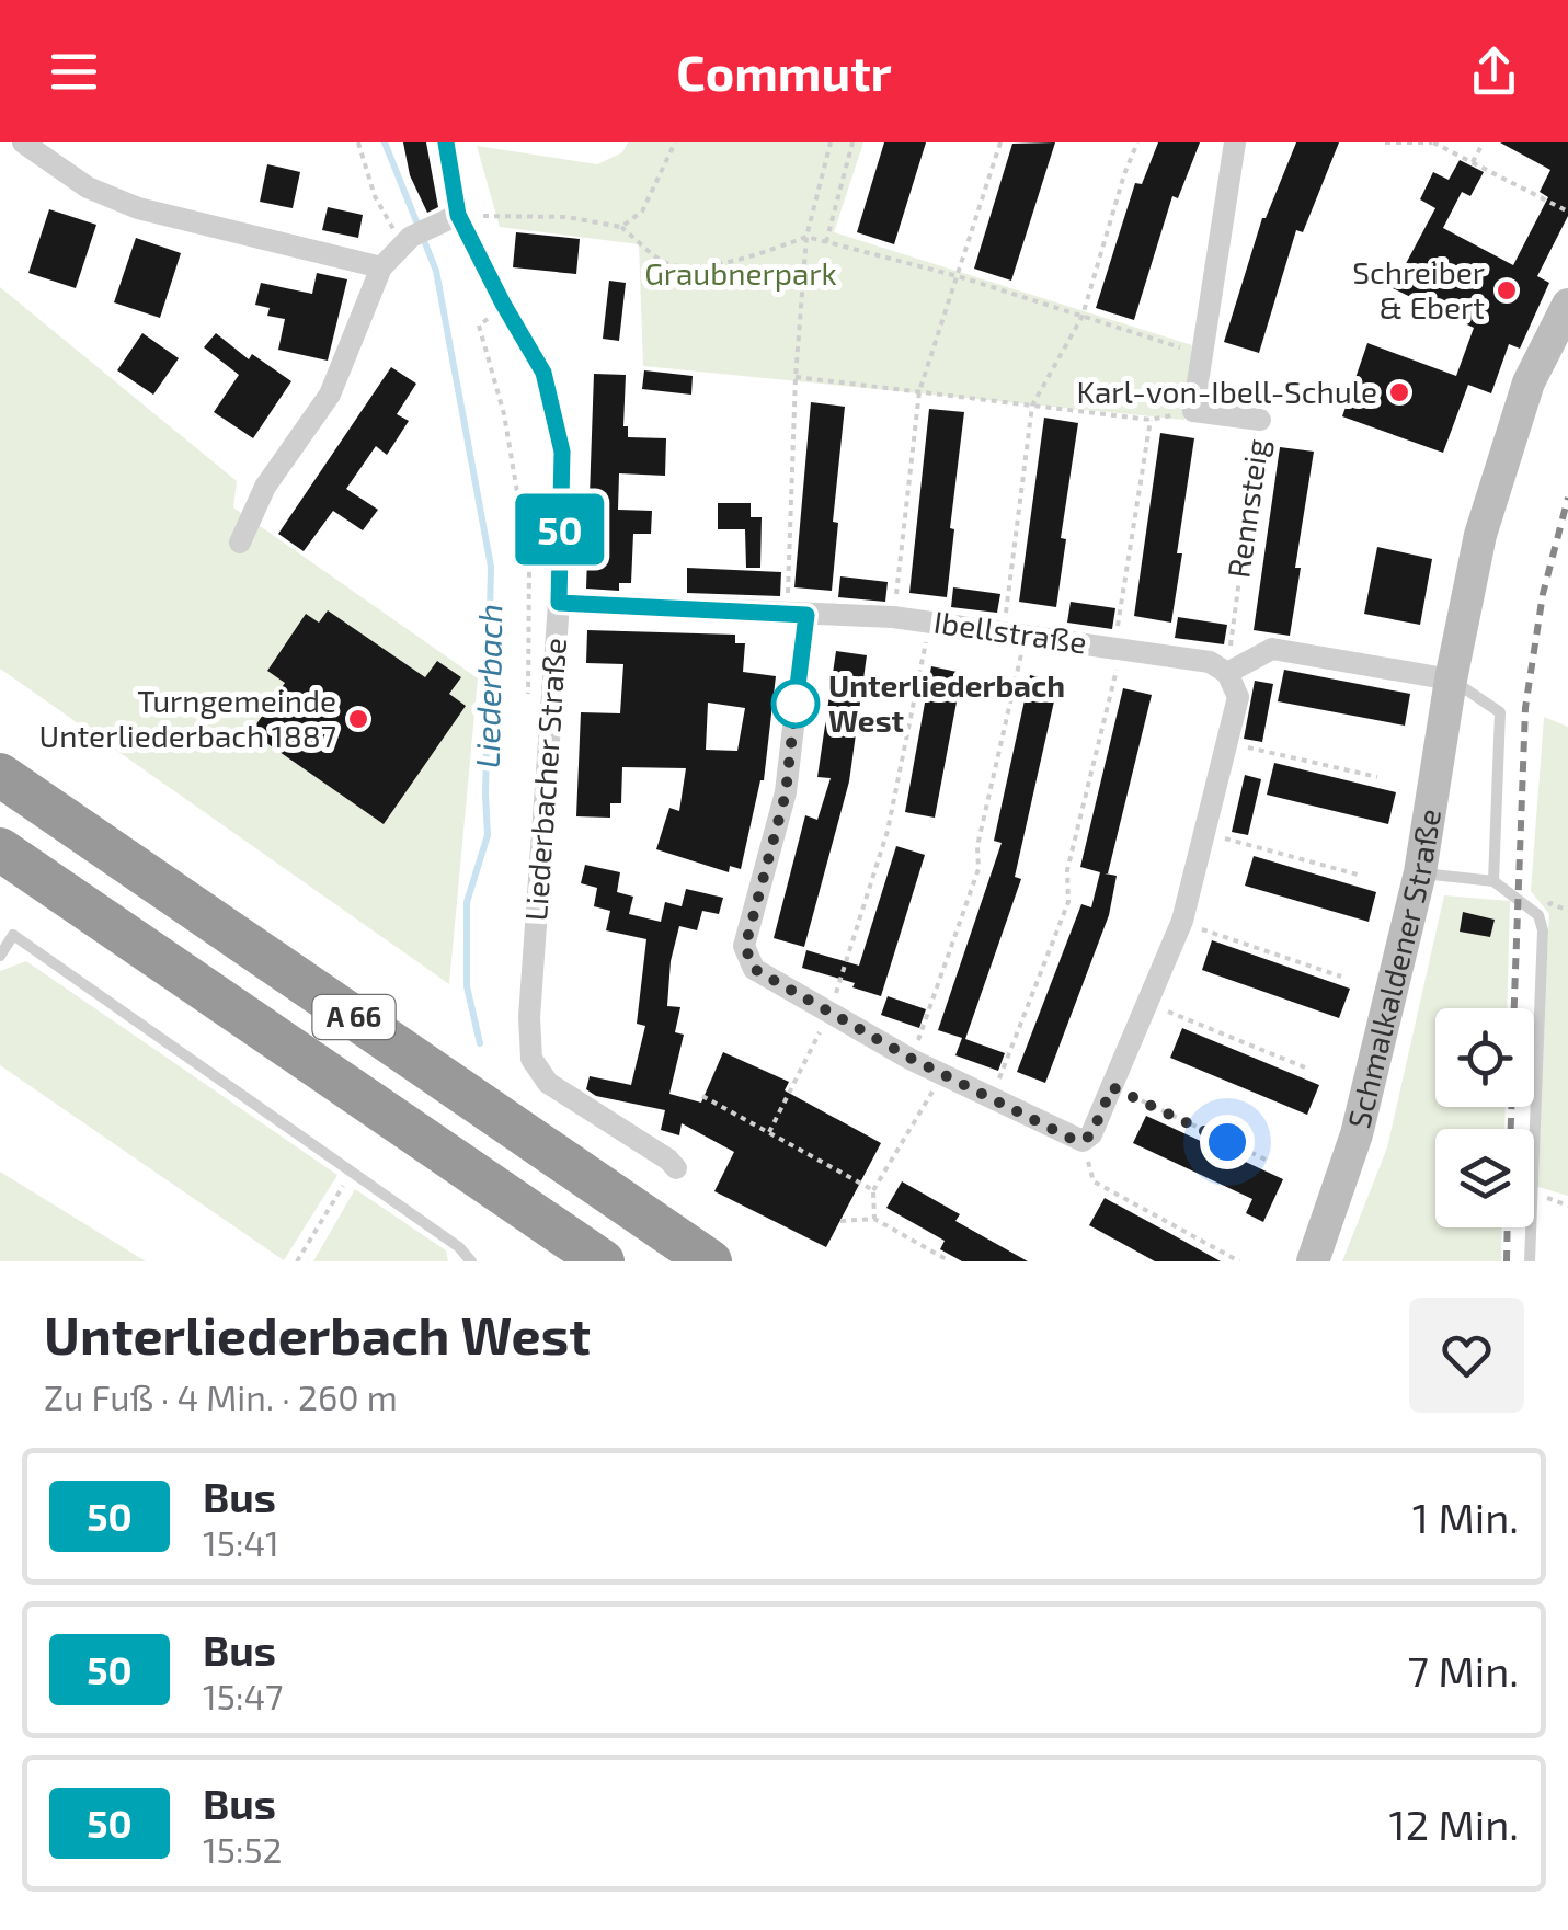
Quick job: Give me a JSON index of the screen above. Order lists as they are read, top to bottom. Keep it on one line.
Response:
{"streets":{"highway":["A 66"],"main road":["Schmalkaldener Straße"],"street":["Rennsteig","Ibellstraße","Liederbacher Straße"]},"crossings":[["Rennsteig","Ibellstraße"],["Ibellstraße","Liederbacher Straße"]],"water":["Liederbach"],"parks":["Graubnerpark"],"places":["Schreiber & Ebert","Karl-von-Ibell-Schule","Unterliederbach West","Turngemeinde Unterliederbach 1887"],"lines":["bus line 50"],"page":{"header":"Commutr","on_map":"50","heading":["Unterliederbach West","Zu Fuß · 4 Min. · 260 m"],"list":[{"mark":"50","name":"Bus","note":"15:41","value":"1 Min."},{"mark":"50","name":"Bus","note":"15:47","value":"7 Min."},{"mark":"50","name":"Bus","note":"15:52","value":"12 Min."}]}}
